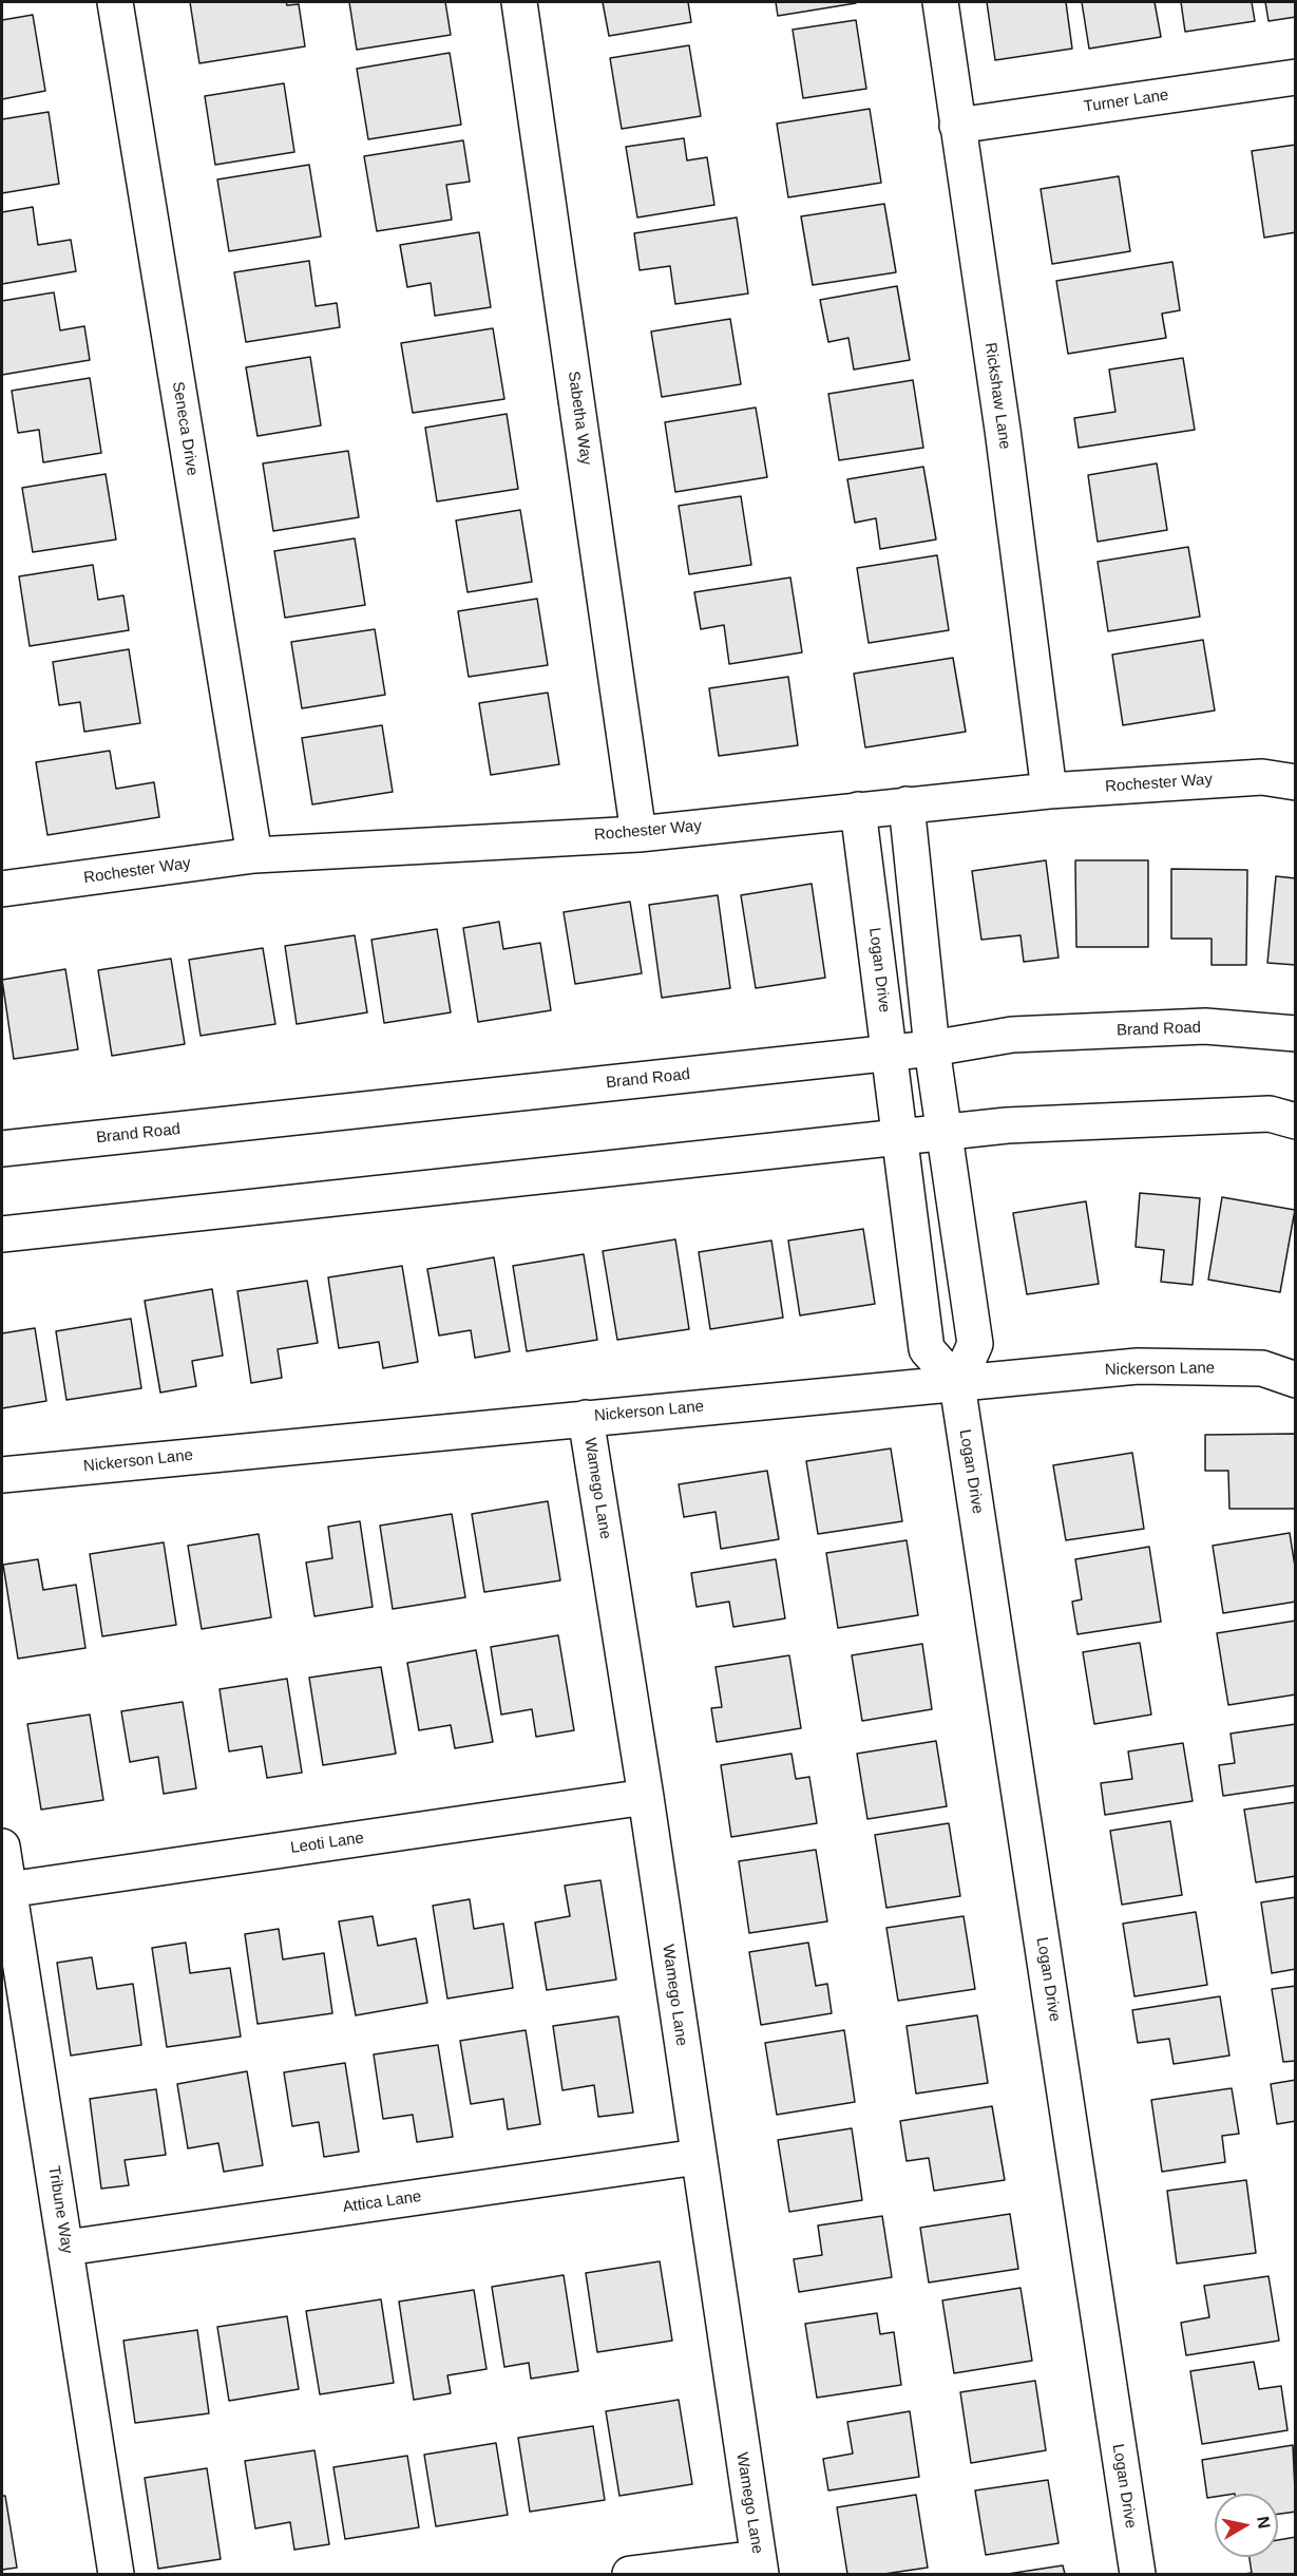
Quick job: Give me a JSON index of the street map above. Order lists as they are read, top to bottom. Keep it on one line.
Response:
{"streets":{"street":["Turner Lane","Rickshaw Lane","Sabetha Way","Seneca Drive","Rochester Way","Logan Drive","Brand Road","Nickerson Lane","Wamego Lane","Leoti Lane","Attica Lane","Tribune Way"]},"crossings":[["Turner Lane","Rickshaw Lane"],["Rickshaw Lane","Rochester Way"],["Sabetha Way","Rochester Way"],["Seneca Drive","Rochester Way"],["Rochester Way","Logan Drive"],["Logan Drive","Brand Road"],["Logan Drive","Nickerson Lane"],["Nickerson Lane","Wamego Lane"],["Wamego Lane","Leoti Lane"],["Wamego Lane","Attica Lane"],["Leoti Lane","Tribune Way"],["Attica Lane","Tribune Way"]],"north":"right"}
